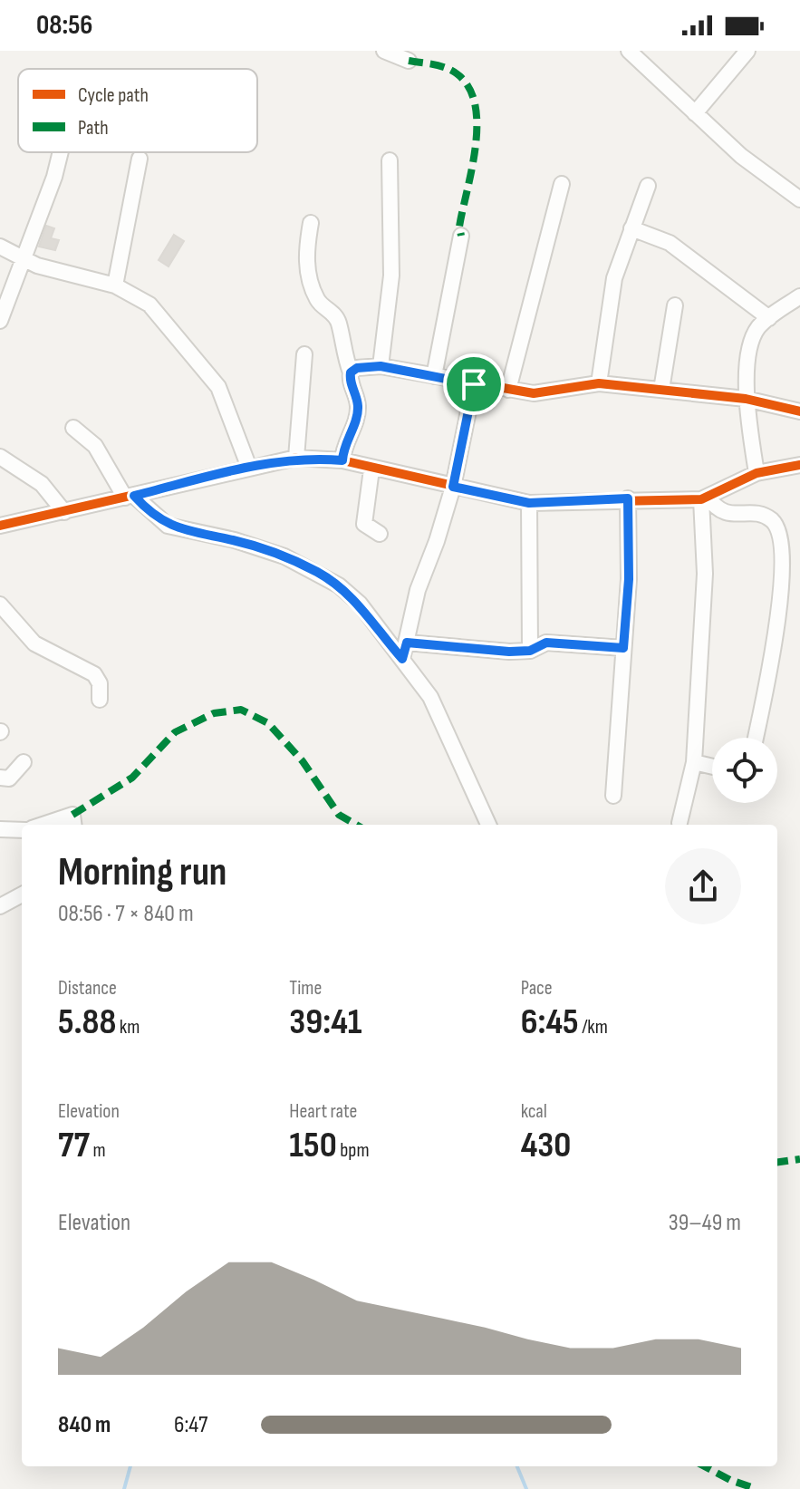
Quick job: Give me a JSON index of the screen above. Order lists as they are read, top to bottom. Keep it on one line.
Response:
{"legend":["Cycle path","Path"],"page":{"status":"08:56","heading":["Morning run","08:56 · 7 × 840 m"],"stats":[["Distance","5.88 km"],["Time","39:41"],["Pace","6:45 /km"],["Elevation","77 m"],["Heart rate","150 bpm"],["kcal","430"]],"chart":["Elevation","39–49 m"],"list":[{"name":"840 m","note":"6:47"}]}}
